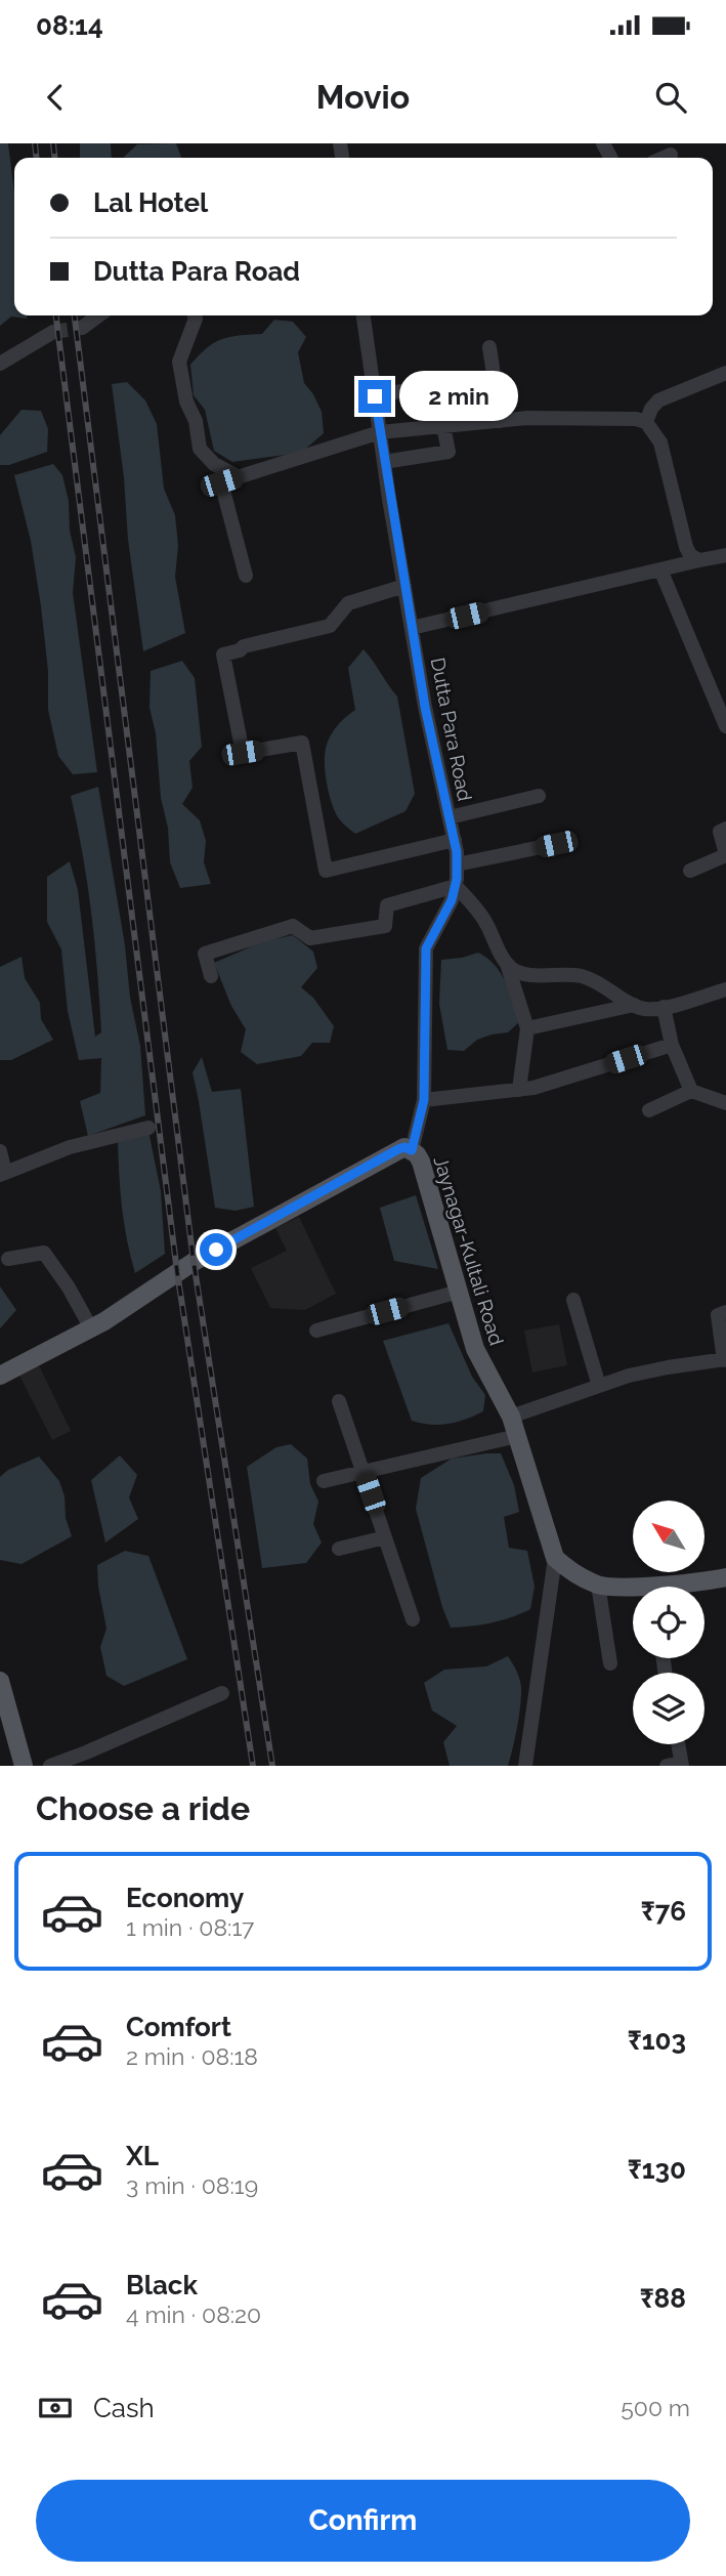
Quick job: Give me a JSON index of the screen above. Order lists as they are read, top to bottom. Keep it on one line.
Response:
{"streets":{"main road":["Jaynagar-Kultali Road"],"street":["Dutta Para Road"]},"crossings":[["Dutta Para Road","Jaynagar-Kultali Road"]],"north":"top left","page":{"status":"08:14","header":"Movio","banner":["Lal Hotel","Dutta Para Road"],"bubble":"2 min","heading":"Choose a ride","list":[{"name":"Economy","note":"1 min · 08:17","value":"₹76"},{"name":"Comfort","note":"2 min · 08:18","value":"₹103"},{"name":"XL","note":"3 min · 08:19","value":"₹130"},{"name":"Black","note":"4 min · 08:20","value":"₹88"}],"pay":["Cash","500 m"],"buttons":"Confirm"}}
